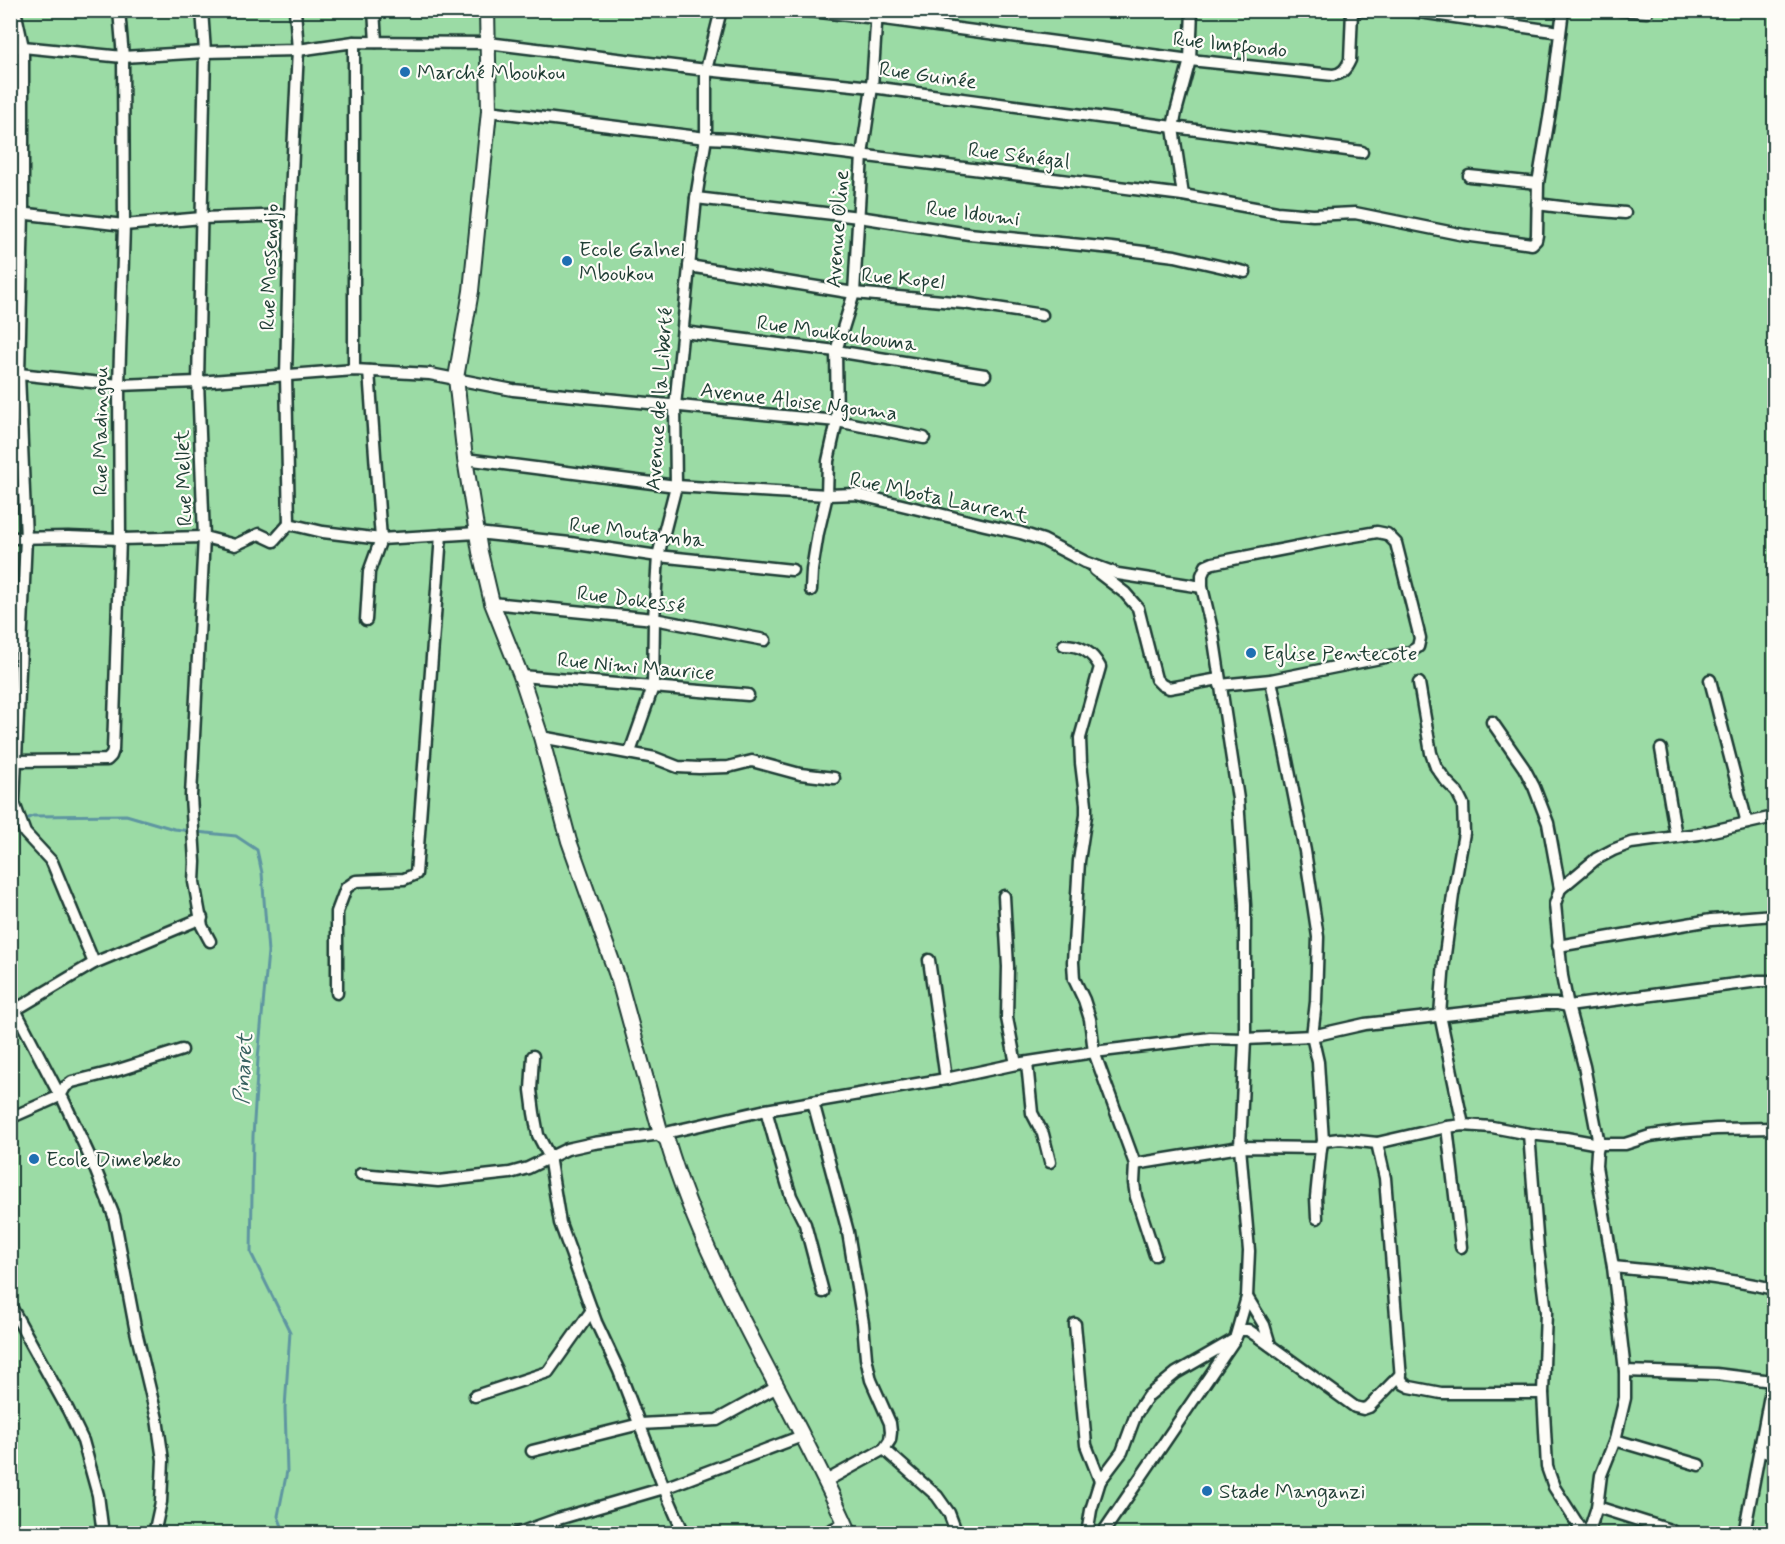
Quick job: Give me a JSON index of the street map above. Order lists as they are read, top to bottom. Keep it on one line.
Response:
{"streets":{"street":["Rue Impfondo","Rue Guinée","Rue Sénégal","Rue Idoumi","Avenue Oline","Rue Mossendjo","Rue Kopel","Rue Moukoubouma","Avenue de la Liberté","Avenue Aloise Ngouma","Rue Madingou","Rue Mellet","Rue Mbota Laurent","Rue Moutamba","Rue Dokessé","Rue Nimi Maurice"]},"crossings":[["Rue Impfondo","Avenue Oline"],["Rue Guinée","Avenue Oline"],["Rue Guinée","Rue Mossendjo"],["Rue Guinée","Avenue de la Liberté"],["Rue Guinée","Rue Madingou"],["Rue Guinée","Rue Mellet"],["Rue Sénégal","Avenue Oline"],["Rue Sénégal","Avenue de la Liberté"],["Rue Idoumi","Avenue Oline"],["Rue Idoumi","Avenue de la Liberté"],["Avenue Oline","Rue Kopel"],["Avenue Oline","Rue Moukoubouma"],["Avenue Oline","Avenue Aloise Ngouma"],["Avenue Oline","Rue Mbota Laurent"],["Rue Mossendjo","Avenue Aloise Ngouma"],["Rue Mossendjo","Rue Moutamba"],["Rue Kopel","Avenue de la Liberté"],["Rue Moukoubouma","Avenue de la Liberté"],["Avenue de la Liberté","Avenue Aloise Ngouma"],["Avenue de la Liberté","Rue Mbota Laurent"],["Avenue de la Liberté","Rue Moutamba"],["Avenue de la Liberté","Rue Dokessé"],["Avenue de la Liberté","Rue Nimi Maurice"],["Avenue Aloise Ngouma","Rue Madingou"],["Avenue Aloise Ngouma","Rue Mellet"]],"water":["Pinaret"],"places":["Marché Mboukou","Ecole Galnel Mboukou","Eglise Pentecote","Ecole Dimebeko","Stade Manganzi"]}
